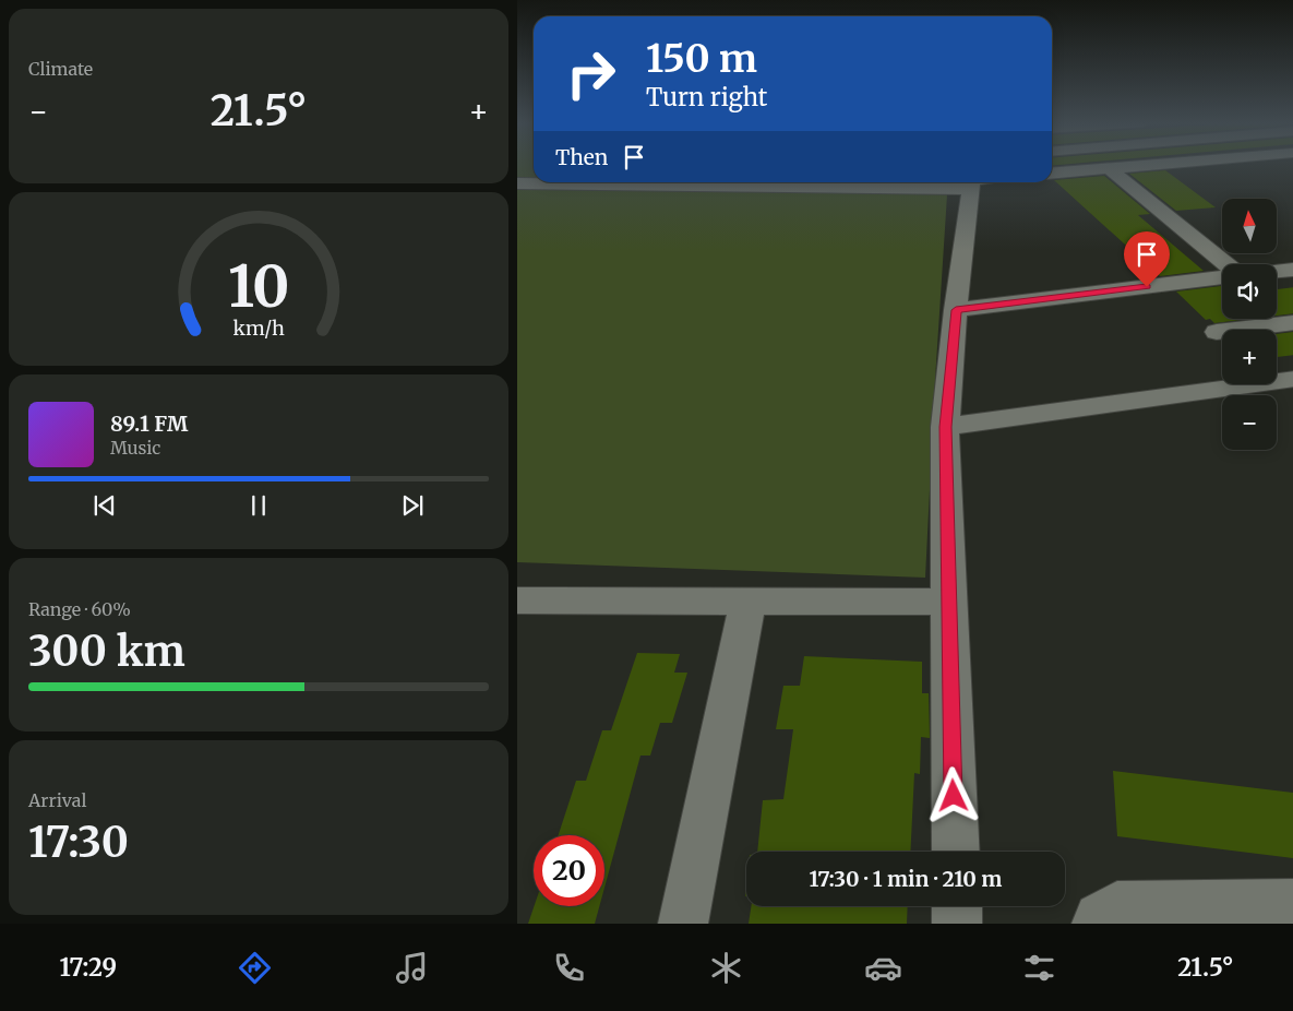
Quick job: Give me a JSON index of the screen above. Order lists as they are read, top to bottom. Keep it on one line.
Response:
{"north":"top","page":{"tile":["Climate",["Range · 60%","300 km"],["Arrival","17:30"]],"turn":["150 m","Turn right"],"heat":["−","21.5°","+"],"then":"Then","map_buttons":["+","−"],"song":["89.1 FM","Music"],"limit":"20","trip":"17:30 · 1 min · 210 m","tabs":["17:29","21.5°"],"gauge":["10","km/h"]}}
